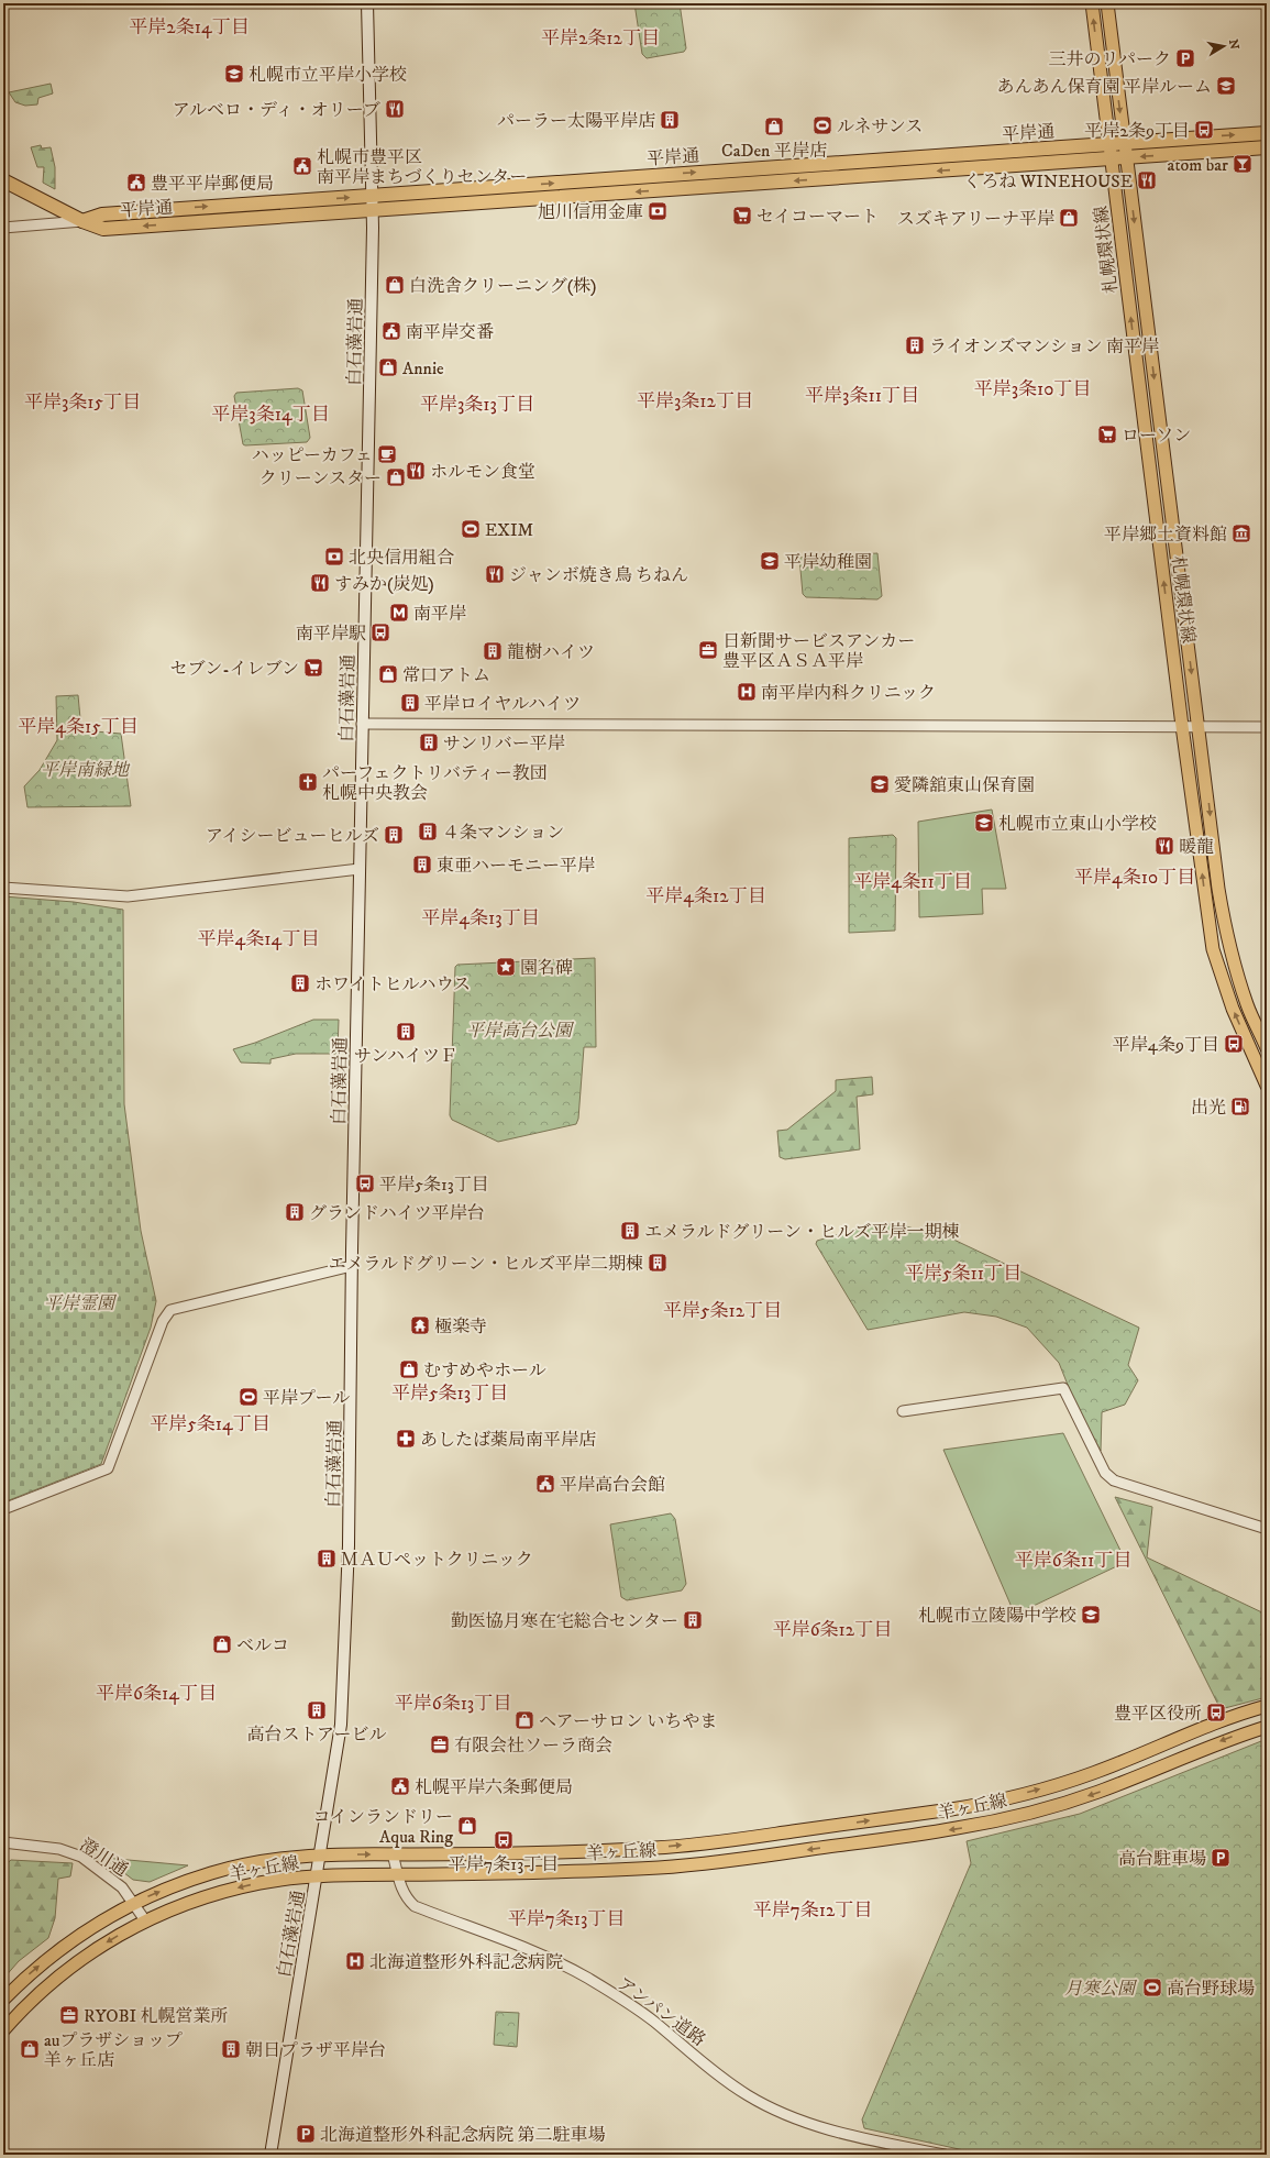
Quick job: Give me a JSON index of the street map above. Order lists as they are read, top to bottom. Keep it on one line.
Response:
{"streets":{"highway":["平岸通"],"main road":["札幌環状線","白石藻岩通","羊ヶ丘線"],"street":["澄川通","アンパン道路"]},"crossings":[["平岸通","札幌環状線"],["平岸通","白石藻岩通"],["白石藻岩通","羊ヶ丘線"],["羊ヶ丘線","澄川通"],["羊ヶ丘線","アンパン道路"]],"districts":["平岸2条14丁目","平岸2条12丁目","平岸3条10丁目","平岸3条11丁目","平岸3条12丁目","平岸3条15丁目","平岸3条13丁目","平岸3条14丁目","平岸4条15丁目","平岸4条10丁目","平岸4条11丁目","平岸4条12丁目","平岸4条13丁目","平岸4条14丁目","平岸5条11丁目","平岸5条12丁目","平岸5条13丁目","平岸5条14丁目","平岸6条11丁目","平岸6条12丁目","平岸6条14丁目","平岸6条13丁目","平岸7条12丁目","平岸7条13丁目"],"parks":["平岸南緑地","平岸高台公園","平岸霊園","月寒公園"],"places":{"parking":["三井のリパーク","高台駐車場","北海道整形外科記念病院 第二駐車場"],"school or university":["札幌市立平岸小学校","あんあん保育園 平岸ルーム","平岸幼稚園","愛隣舘東山保育園","札幌市立東山小学校","札幌市立陵陽中学校"],"restaurant":["アルベロ・ディ・オリーブ","くろね WINEHOUSE","ホルモン食堂","ジャンボ焼き鳥 ちねん","すみか(炭処)","暖龍"],"building":["パーラー太陽平岸店","ライオンズマンション 南平岸","龍樹ハイツ","平岸ロイヤルハイツ","サンリバー平岸","４条マンション","アイシービューヒルズ","東亜ハーモニー平岸","ホワイトヒルハウス","サンハイツＦ","グランドハイツ平岸台","エメラルドグリーン・ヒルズ平岸一期棟","エメラルドグリーン・ヒルズ平岸二期棟","ＭＡＵペットクリニック","勤医協月寒在宅総合センター","高台ストアービル","朝日プラザ平岸台"],"sports":["ルネサンス","EXIM","平岸プール","高台野球場"],"shop":["CaDen 平岸店","スズキアリーナ平岸","白洗舎クリーニング(株)","Annie","クリーンスター","常口アトム","むすめやホール","ベルコ","ヘアーサロン いちやま","コインランドリー Aqua Ring","auプラザショップ 羊ヶ丘店"],"bus stop":["平岸2条9丁目","南平岸駅","平岸4条9丁目","平岸5条13丁目","豊平区役所","平岸7条13丁目"],"bar":["atom bar"],"public building":["札幌市豊平区 南平岸まちづくりセンター","豊平平岸郵便局","南平岸交番","平岸高台会館","札幌平岸六条郵便局"],"bank":["旭川信用金庫","北央信用組合"],"supermarket":["セイコーマート","ローソン","セブン-イレブン"],"cafe":["ハッピーカフェ"],"museum":["平岸郷土資料館"],"metro station":["南平岸"],"office":["日新聞サービスアンカー 豊平区ＡＳＡ平岸","有限会社ソーラ商会","RYOBI 札幌営業所"],"hospital":["南平岸内科クリニック","北海道整形外科記念病院"],"church":["パーフェクトリバティー教団 札幌中央教会"],"place":["園名碑"],"fuel station":["出光"],"temple":["極楽寺"],"pharmacy":["あしたば薬局南平岸店"]},"north":"right"}
